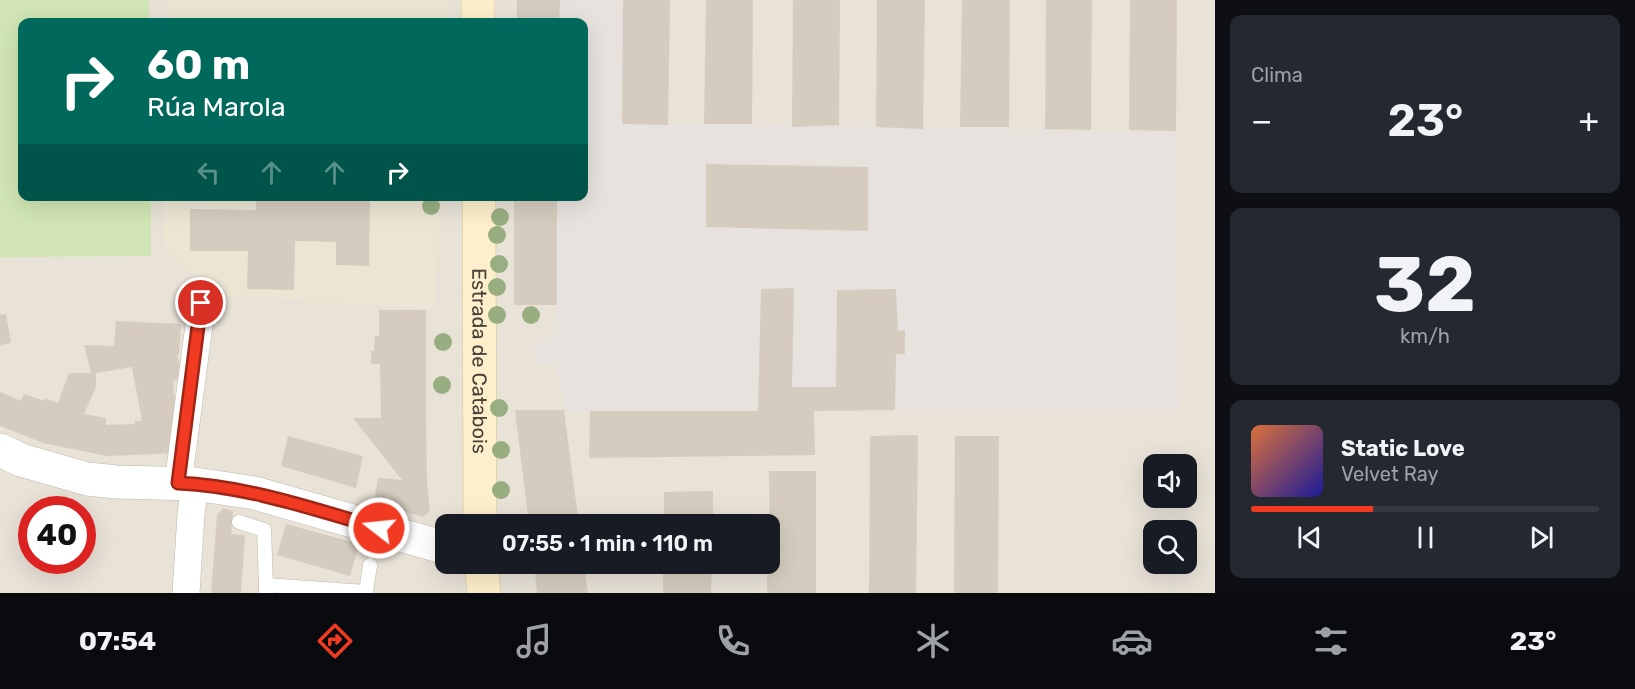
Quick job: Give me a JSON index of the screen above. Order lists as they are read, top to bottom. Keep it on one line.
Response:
{"streets":{"main road":["Estrada de Catabois"]},"page":{"tile":["Clima",["32","km/h"]],"turn":["60 m","Rúa Marola"],"heat":["−","23°","+"],"song":["Static Love","Velvet Ray"],"limit":"40","trip":"07:55 · 1 min · 110 m","tabs":["07:54","23°"]}}
